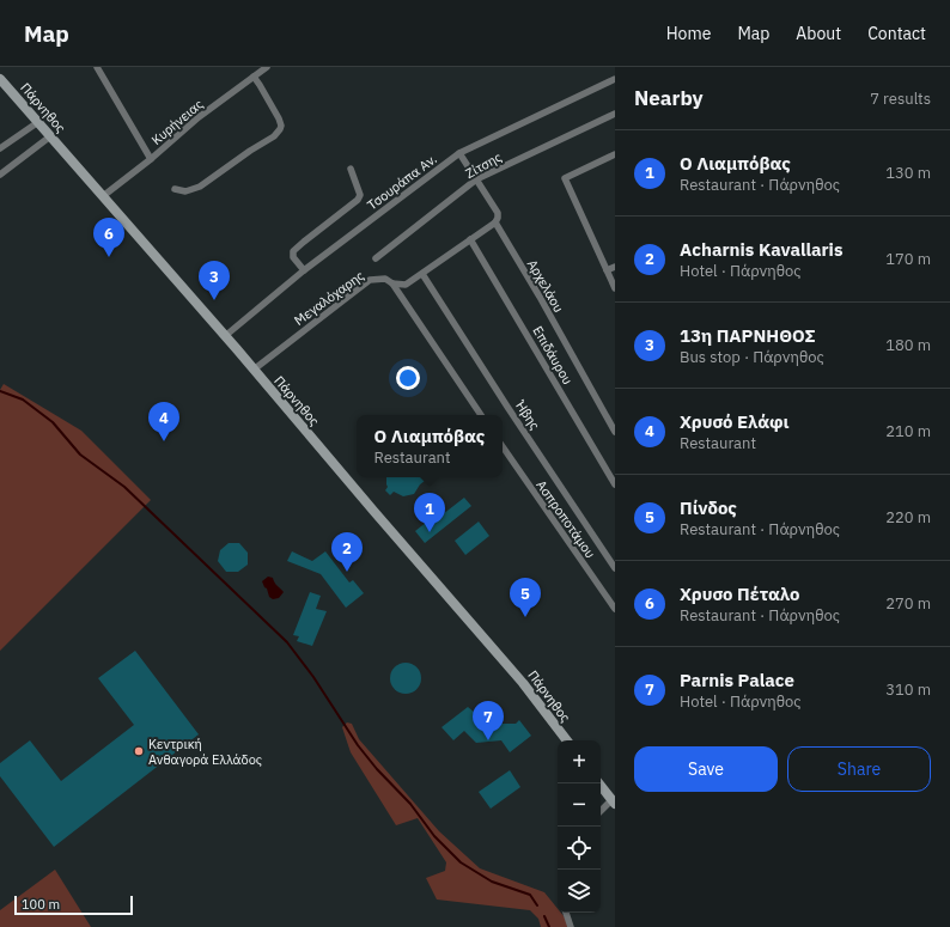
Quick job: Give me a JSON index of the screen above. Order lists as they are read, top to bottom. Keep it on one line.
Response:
{"streets":{"main road":["Πάρνηθος"],"street":["Κυρήνειας","Ζίτσης","Τσουράπα Αν.","Αρχελάου","Μεγαλόχαρης","Επιδάυρου","Ήβης","Ασπροποτάμου"]},"crossings":[["Πάρνηθος","Κυρήνειας"],["Πάρνηθος","Τσουράπα Αν."],["Πάρνηθος","Μεγαλόχαρης"],["Ζίτσης","Αρχελάου"],["Τσουράπα Αν.","Αρχελάου"],["Αρχελάου","Μεγαλόχαρης"],["Μεγαλόχαρης","Επιδάυρου"],["Μεγαλόχαρης","Ήβης"]],"places":["Κεντρική Ανθαγορά Ελλάδος"],"scale_bar":"100 m","page":{"header":"Map","nav":["Home","Map","About","Contact"],"heading":["Nearby","7 results"],"list":[{"mark":"1","name":"Ο Λιαμπόβας","note":"Restaurant · Πάρνηθος","value":"130 m"},{"mark":"2","name":"Acharnis Kavallaris","note":"Hotel · Πάρνηθος","value":"170 m"},{"mark":"3","name":"13η ΠΑΡΝΗΘΟΣ","note":"Bus stop · Πάρνηθος","value":"180 m"},{"mark":"4","name":"Χρυσό Ελάφι","note":"Restaurant","value":"210 m"},{"mark":"5","name":"Πίνδος","note":"Restaurant · Πάρνηθος","value":"220 m"},{"mark":"6","name":"Χρυσο Πέταλο","note":"Restaurant · Πάρνηθος","value":"270 m"},{"mark":"7","name":"Parnis Palace","note":"Hotel · Πάρνηθος","value":"310 m"}],"pins":["6","3","4","1","2","5","7"],"popup":["Ο Λιαμπόβας","Restaurant"],"buttons":["Save","Share"],"map_buttons":["+","−"],"scale":"100 m"}}
